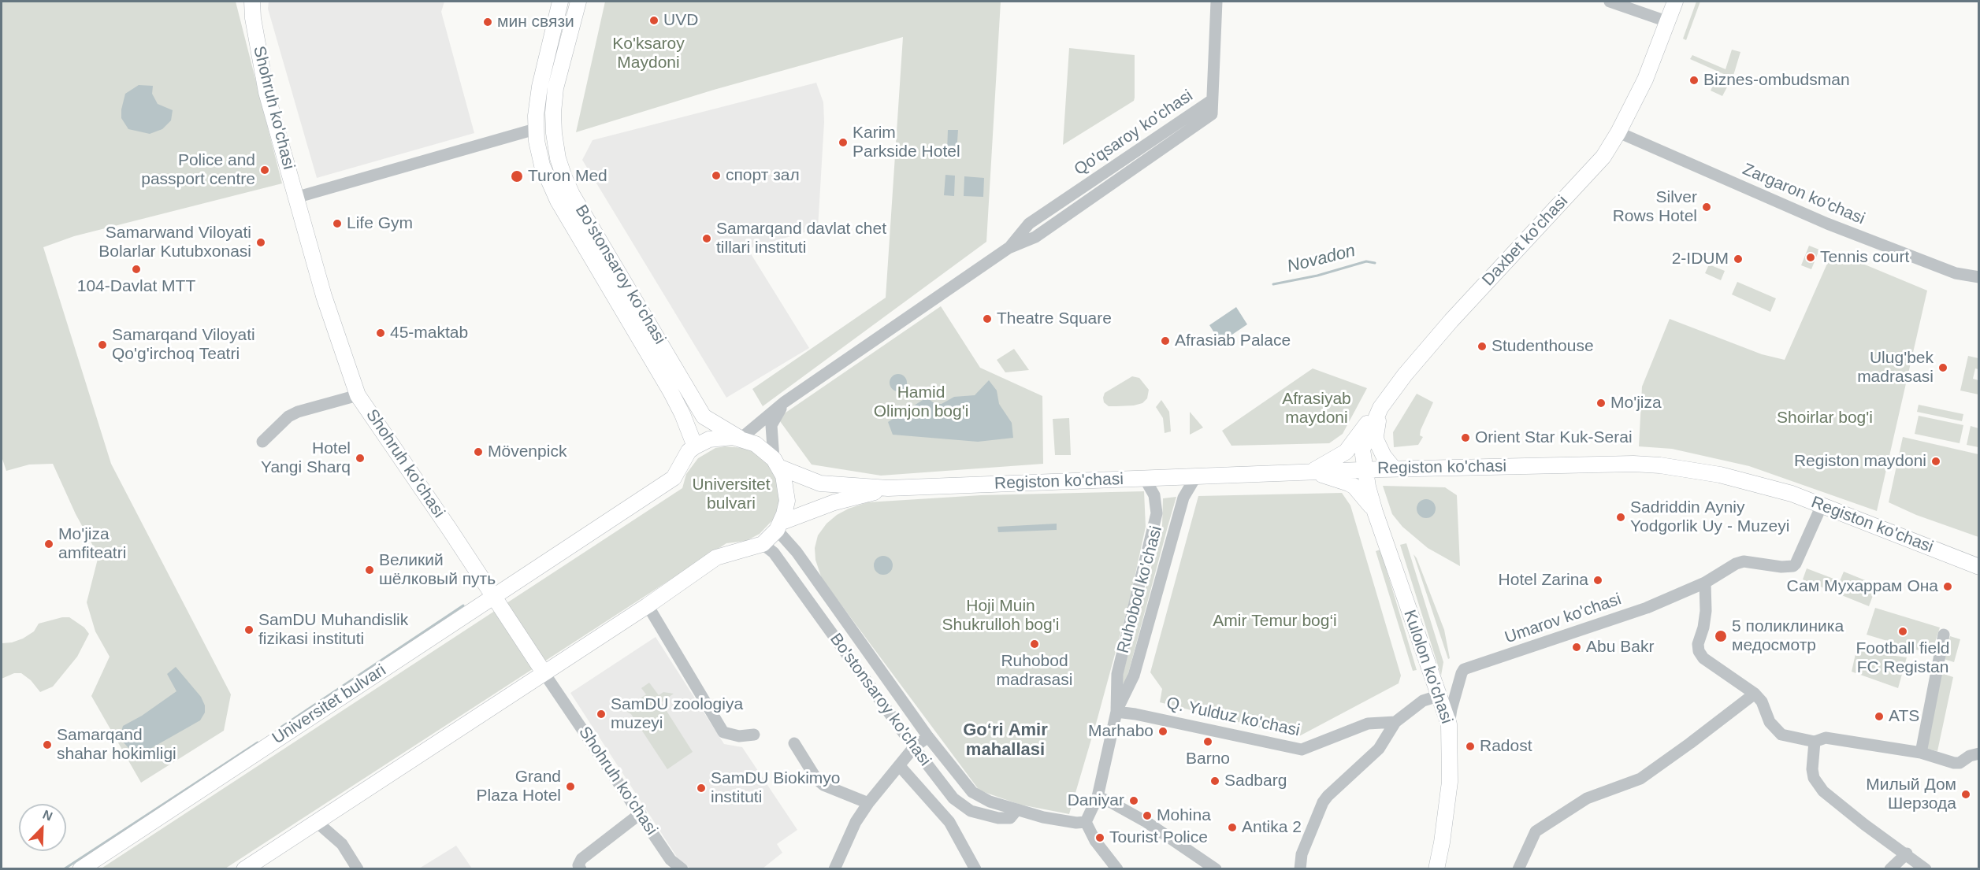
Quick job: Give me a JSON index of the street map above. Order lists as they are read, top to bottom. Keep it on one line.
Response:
{"streets":{"main road":["Shohruh ko'chasi","Daxbet ko'chasi","Bo'stonsaroy ko'chasi","Registon ko'chasi","Kulolon ko'chasi","Universitet bulvari"],"street":["Qo'qsaroy ko'chasi","Zargaron ko'chasi","Ruhobod ko'chasi","Umarov ko'chasi","Q. Yulduz ko'chasi"]},"crossings":[["Shohruh ko'chasi","Universitet bulvari"],["Qo'qsaroy ko'chasi","Bo'stonsaroy ko'chasi"],["Qo'qsaroy ko'chasi","Registon ko'chasi"],["Zargaron ko'chasi","Daxbet ko'chasi"],["Daxbet ko'chasi","Registon ko'chasi"],["Daxbet ko'chasi","Kulolon ko'chasi"],["Bo'stonsaroy ko'chasi","Registon ko'chasi"],["Bo'stonsaroy ko'chasi","Ruhobod ko'chasi"],["Registon ko'chasi","Ruhobod ko'chasi"],["Registon ko'chasi","Umarov ko'chasi"],["Registon ko'chasi","Kulolon ko'chasi"],["Ruhobod ko'chasi","Q. Yulduz ko'chasi"],["Umarov ko'chasi","Kulolon ko'chasi"]],"districts":["Go‘ri Amir mahallasi"],"water":["Novadon"],"parks":["Ko'ksaroy Maydoni","Hamid Olimjon bog'i","Afrasiyab maydoni","Shoirlar bog'i","Universitet bulvari","Hoji Muin Shukrulloh bog'i","Amir Temur bog‘i"],"places":["UVD","мин связи","Biznes-ombudsman","Karim Parkside Hotel","Police and passport centre","спорт зал","Turon Med","Silver Rows Hotel","Life Gym","Samarqand davlat chet tillari instituti","Samarwand Viloyati Bolarlar Kutubxonasi","Tennis court","2-IDUM","104-Davlat MTT","Theatre Square","45-maktab","Afrasiab Palace","Samarqand Viloyati Qo'g'irchoq Teatri","Studenthouse","Ulug'bek mаdrаsasi","Mo'jiza","Orient Star Kuk-Serai","Mövenpick","Hotel Yangi Sharq","Registon maydoni","Sadriddin Ayniy Yodgorlik Uy - Muzeyi","Mo'jiza amfiteatri","Великий шёлковый путь","Hotel Zarina","Сам Мухаррам Она","SamDU Muhandislik fizikasi instituti","Football field FC Registan","5 поликлиника медосмотр","Ruhobod madrasasi","Abu Bakr","SamDU zoologiya muzeyi","ATS","Marhabo","Barno","Samarqand shahar hokimligi","Radost","Sadbarg","Grand Plaza Hotel","SamDU Biokimyo instituti","Милый Дом Шерзода","Daniyar","Mohina","Antika 2","Tourist Police"],"north":"top right"}
